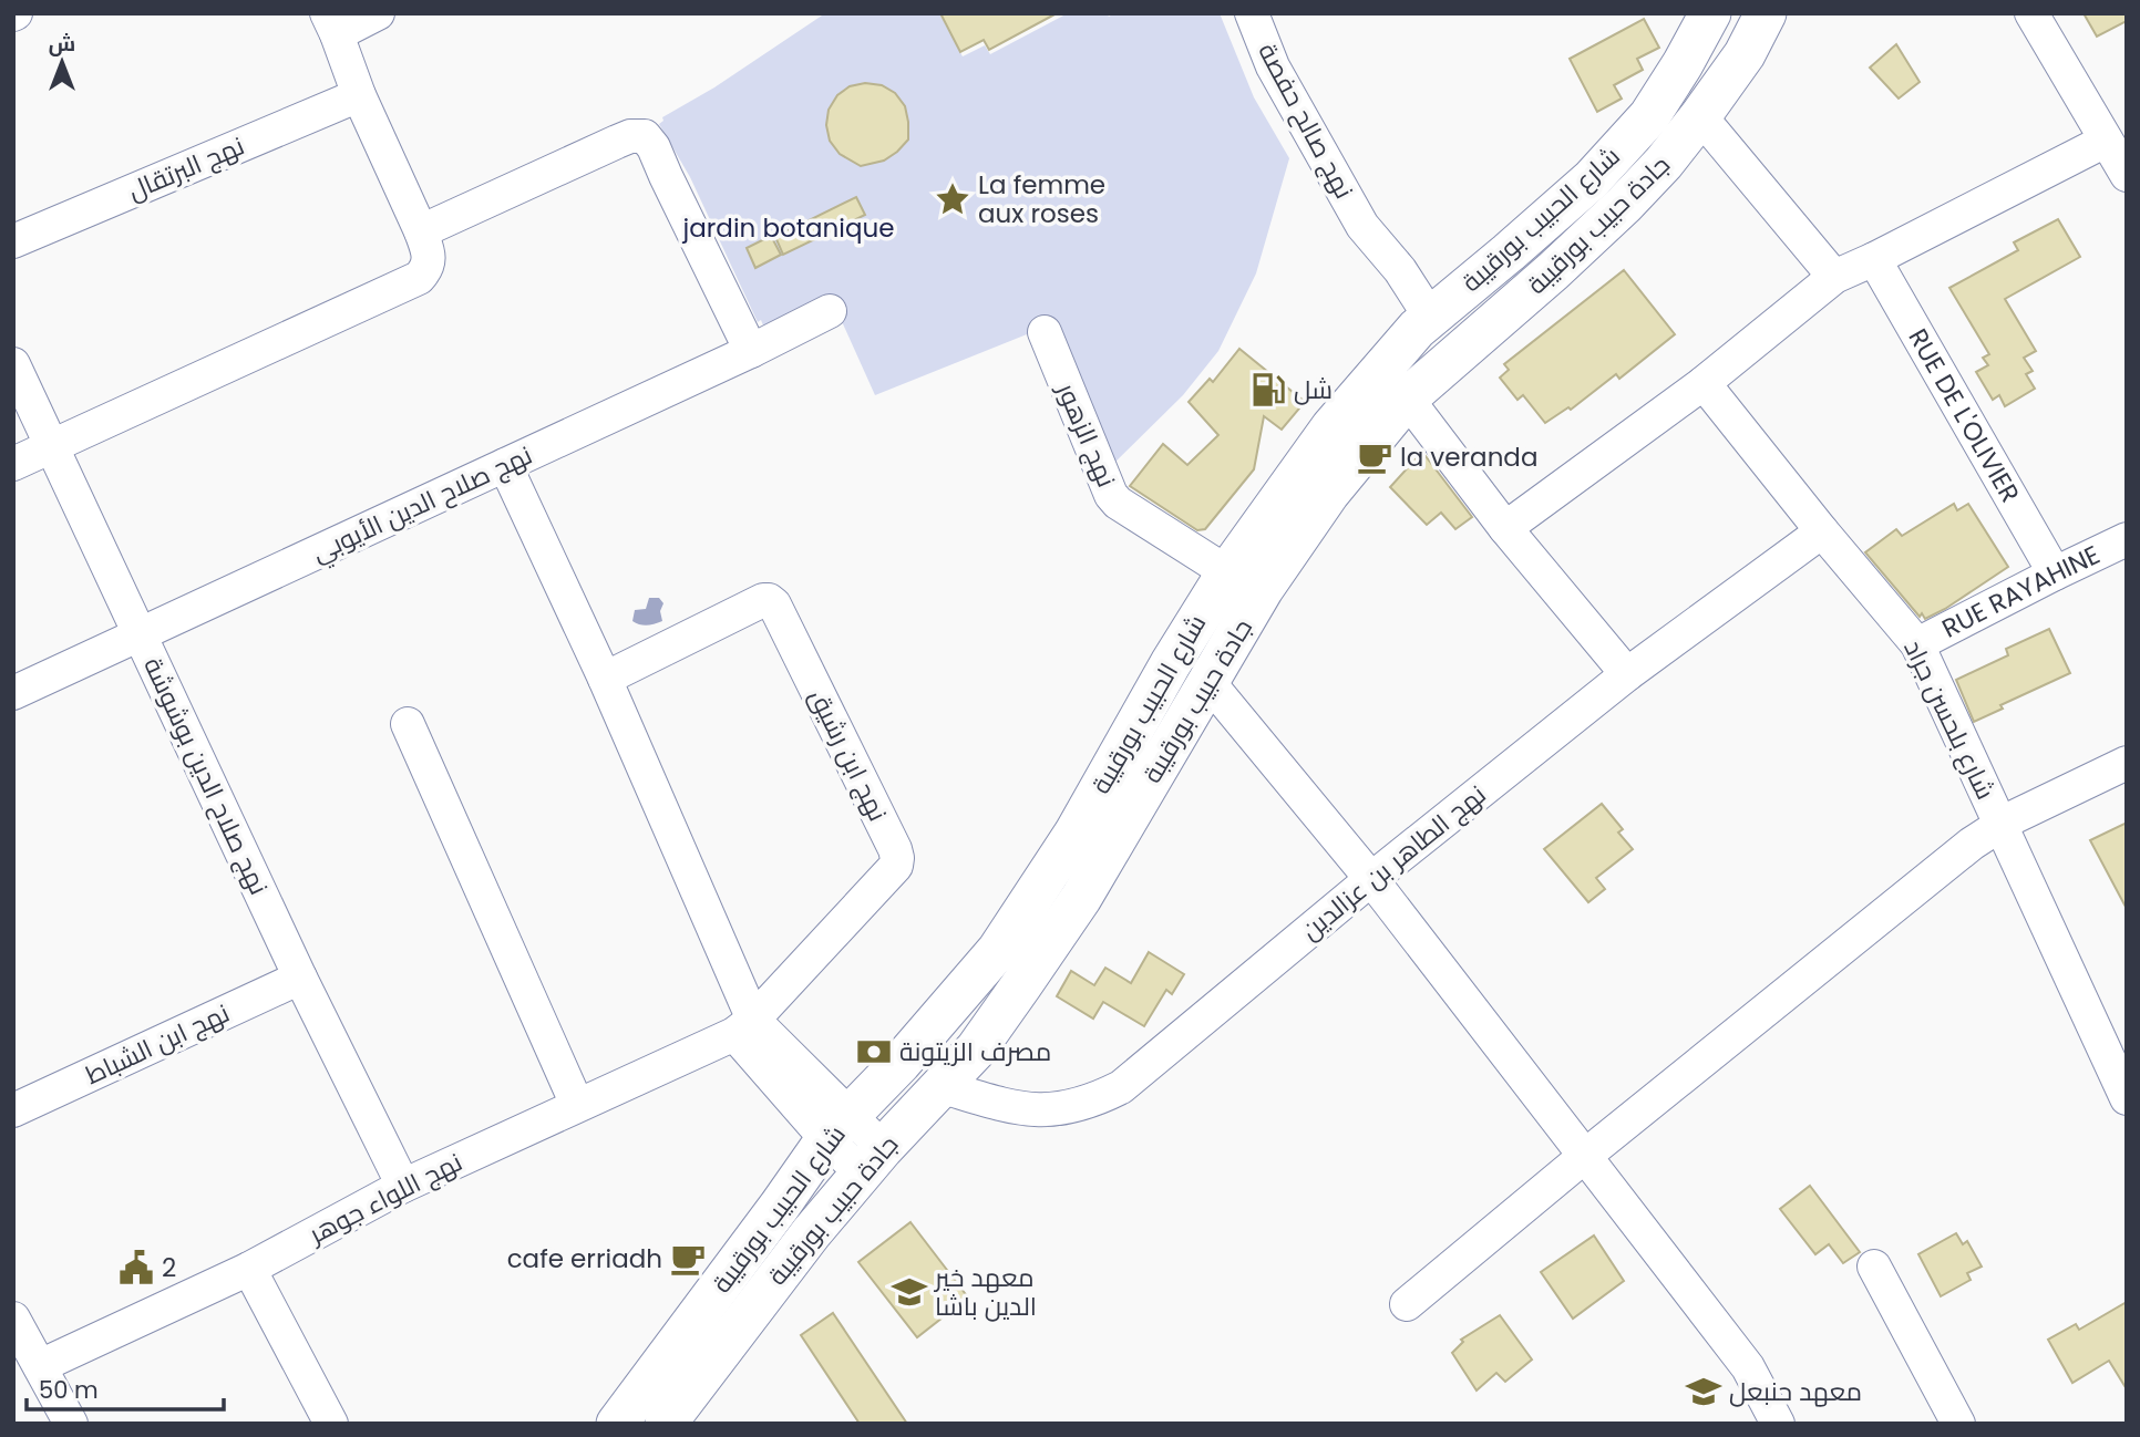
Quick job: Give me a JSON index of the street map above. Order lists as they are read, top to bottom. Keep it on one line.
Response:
{"streets":{"main road":["شارع الحبيب بورقيبة","جادة حبيب بورقيبة"],"street":["نهج صالح حفصة","نهج البرتقال","RUE DE L'OLIVIER","نهج الزهور","نهج صلاح الدين الأيوبي","RUE RAYAHINE","شارع بلحسن جراد","نهج ابن رشيق","نهج صلاح الدين بوشوشة","نهج الطاهر بن عزالدين","نهج ابن الشباط","نهج اللواء جوهر"]},"crossings":[["نهج صالح حفصة","شارع الحبيب بورقيبة"],["شارع الحبيب بورقيبة","جادة حبيب بورقيبة"],["شارع الحبيب بورقيبة","نهج الزهور"],["جادة حبيب بورقيبة","نهج الطاهر بن عزالدين"],["RUE DE L'OLIVIER","RUE RAYAHINE"],["نهج صلاح الدين الأيوبي","نهج صلاح الدين بوشوشة"],["RUE RAYAHINE","شارع بلحسن جراد"],["شارع بلحسن جراد","نهج الطاهر بن عزالدين"],["نهج ابن رشيق","نهج اللواء جوهر"],["نهج صلاح الدين بوشوشة","نهج ابن الشباط"],["نهج صلاح الدين بوشوشة","نهج اللواء جوهر"]],"parks":["jardin botanique"],"places":{"place":["La femme aux roses"],"fuel station":["شل"],"cafe":["la veranda","cafe erriadh"],"bank":["مصرف الزيتونة"],"public building":["2"],"school or university":["معهد خير الدين باشا","معهد حنبعل"]},"scale_bar":"50 m","north":"top"}
